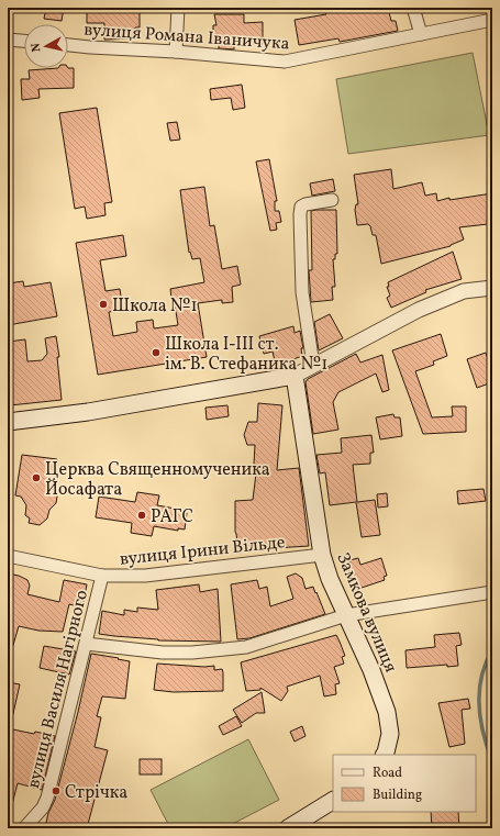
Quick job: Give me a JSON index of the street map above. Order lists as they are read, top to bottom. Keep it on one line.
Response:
{"streets":{"main road":["Замкова вулиця"],"street":["вулиця Романа Іваничука","вулиця Ірини Вільде","вулиця Василя Нагірного"]},"crossings":[["вулиця Ірини Вільде","Замкова вулиця"],["вулиця Ірини Вільде","вулиця Василя Нагірного"]],"places":["Школа №1","Школа I-III ст. ім. В. Стефаника №1","Церква Священномученика Йосафата","РАГС","Стрічка"],"legend":["Road","Building"],"north":"left"}
